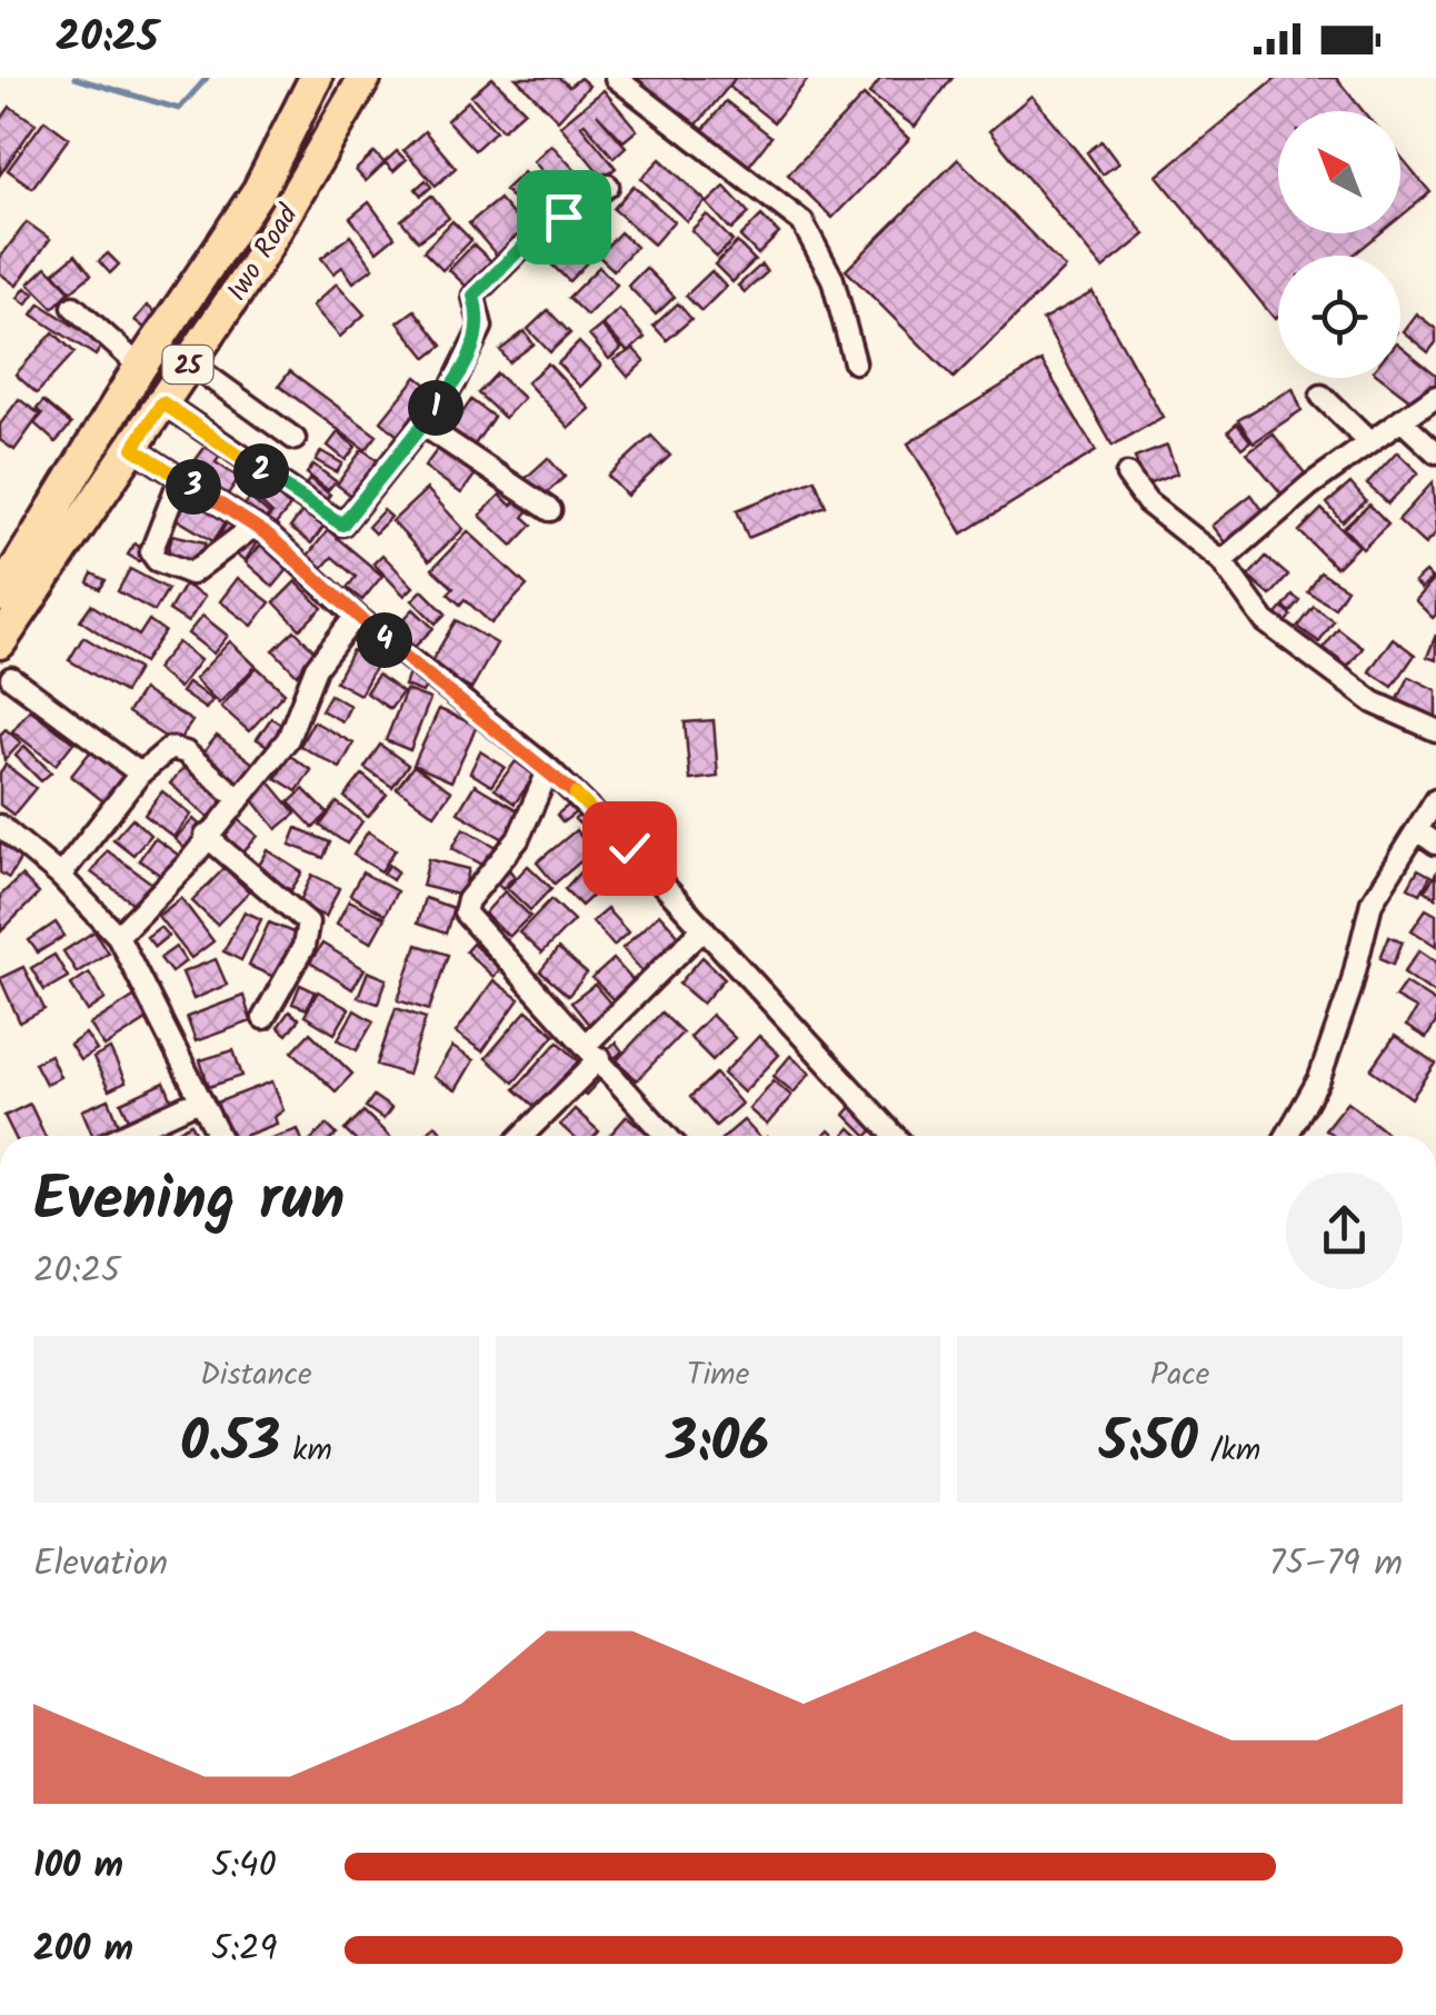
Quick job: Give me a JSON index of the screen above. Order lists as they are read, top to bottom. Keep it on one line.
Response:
{"streets":{"main road":["Iwo Road","25"]},"north":"top left","page":{"status":"20:25","pins":["1","2","3","4"],"heading":["Evening run","20:25"],"stats":[["Distance","0.53 km"],["Time","3:06"],["Pace","5:50 /km"]],"chart":["Elevation","75–79 m"],"list":[{"name":"100 m","note":"5:40"},{"name":"200 m","note":"5:29"}]}}
